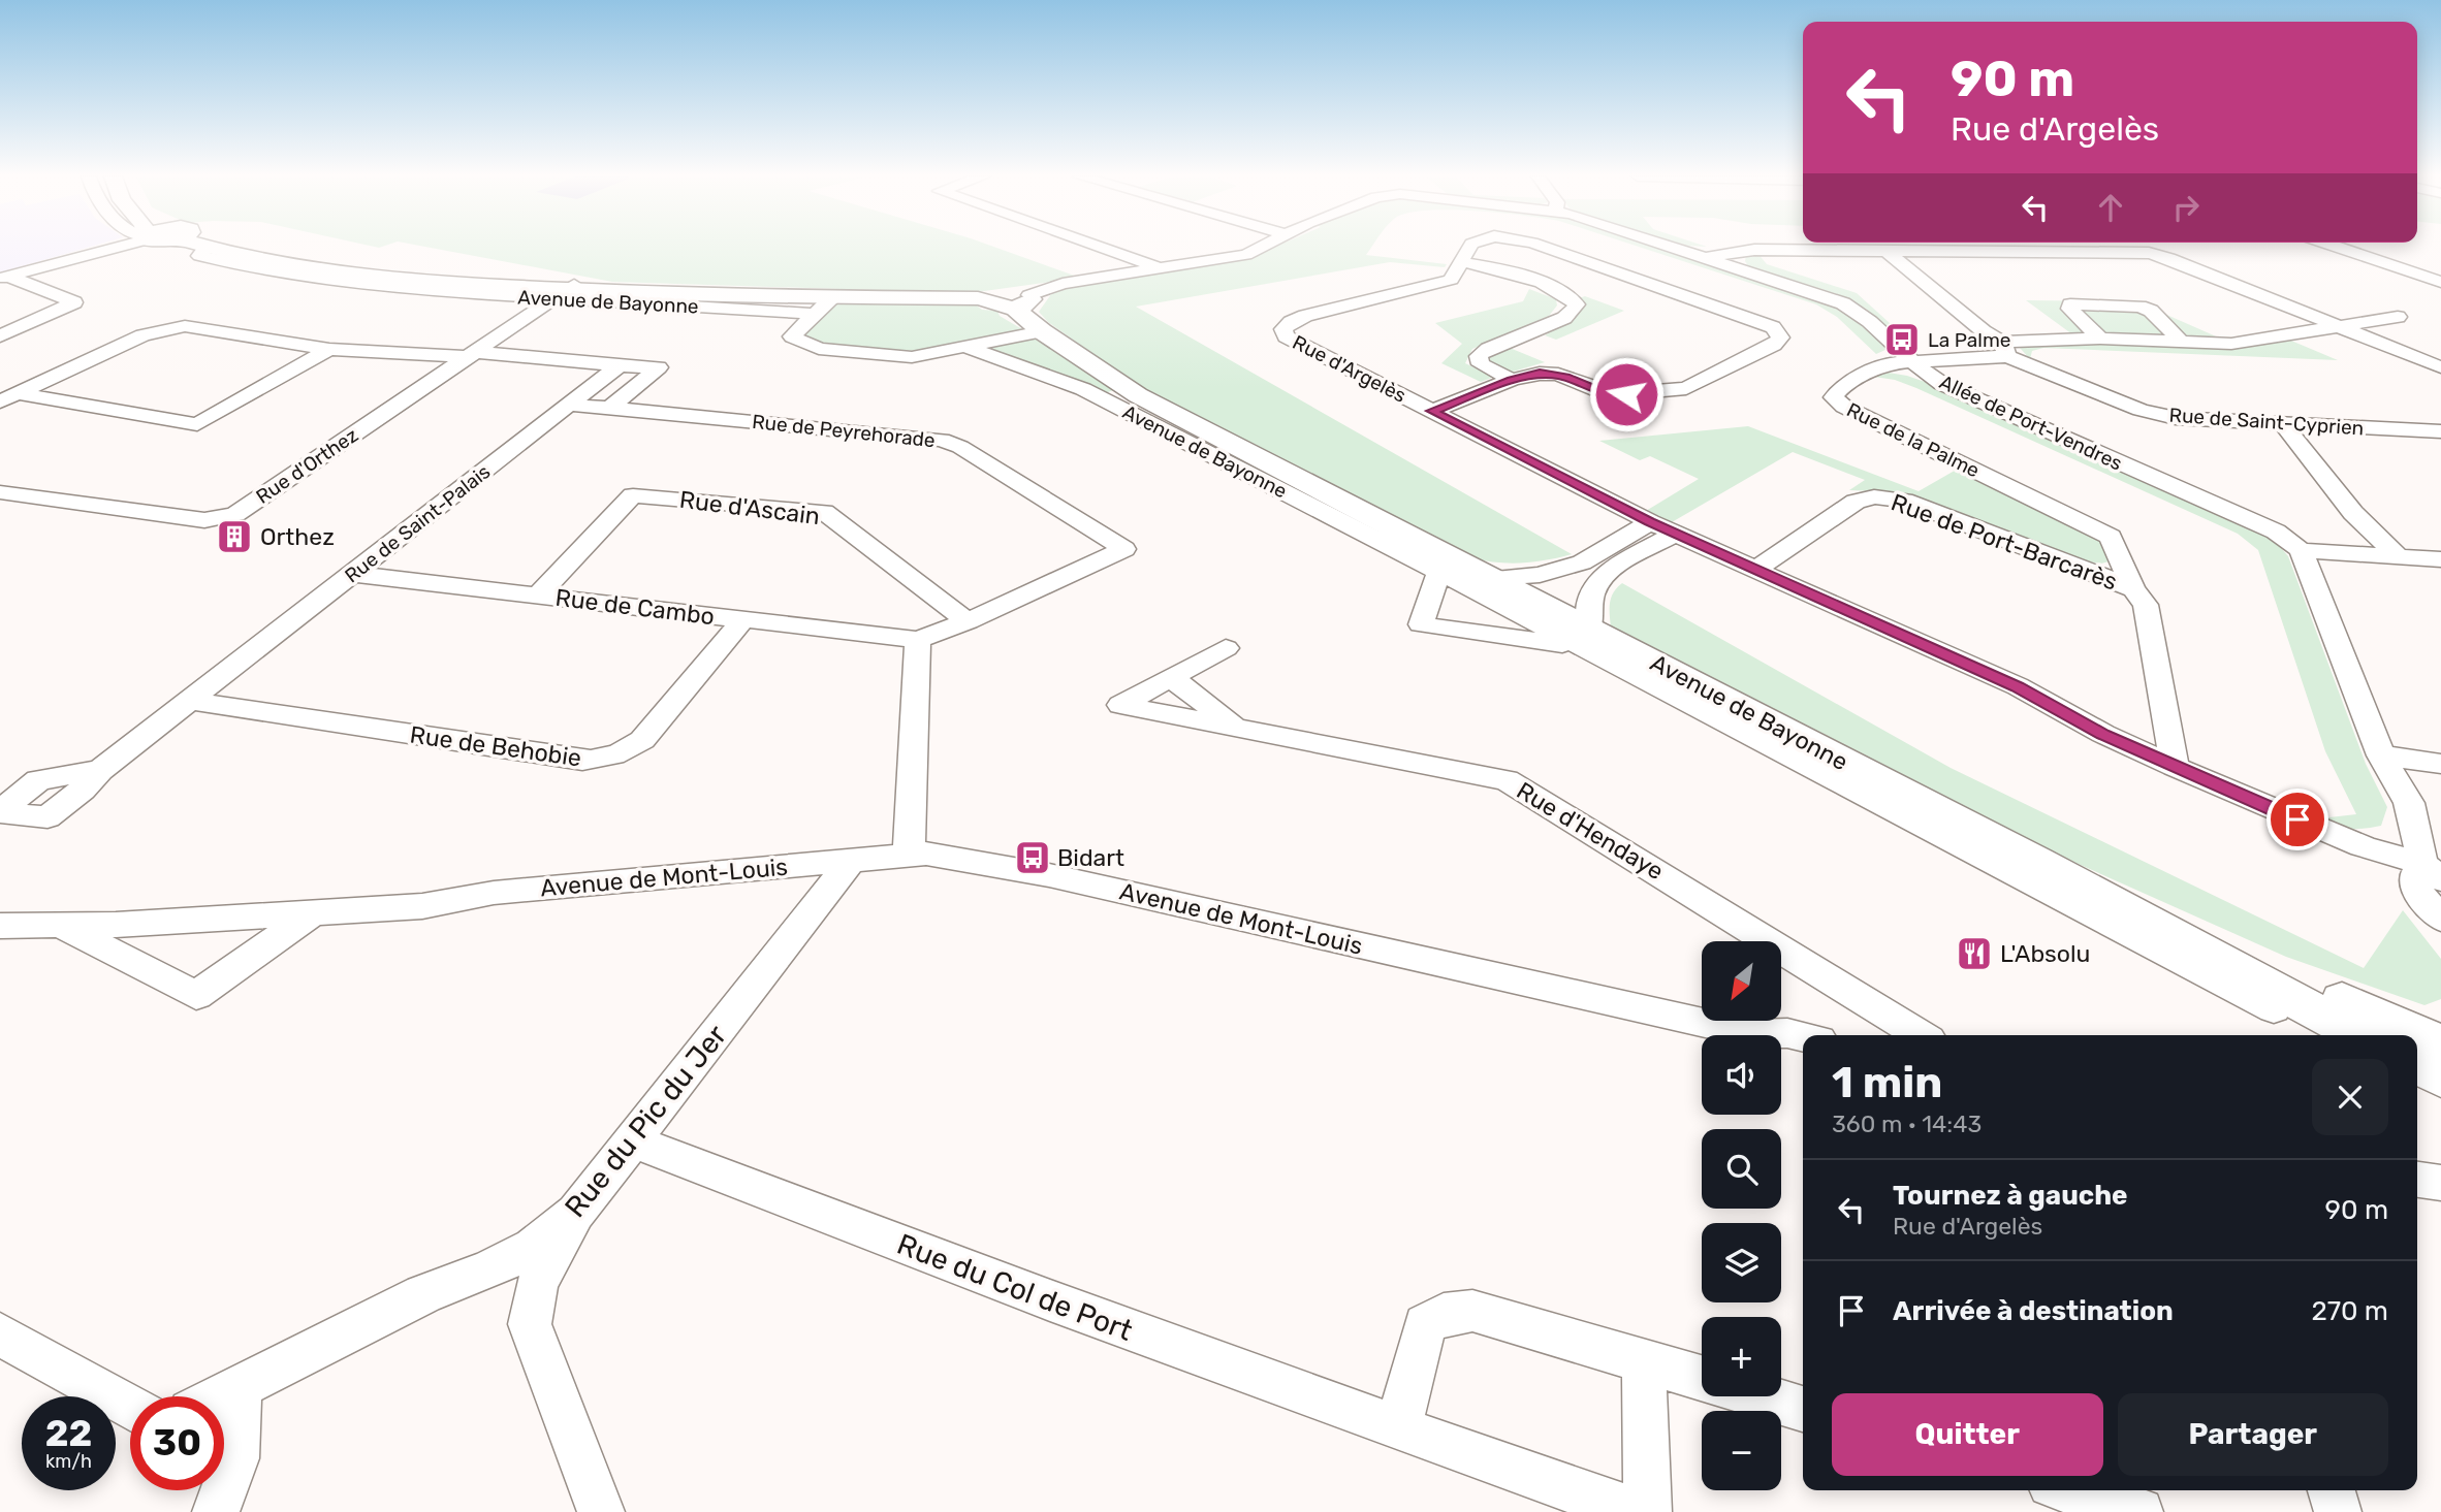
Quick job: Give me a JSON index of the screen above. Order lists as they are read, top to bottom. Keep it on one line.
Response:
{"streets":{"street":["Avenue de Bayonne","Rue d'Argelès","Rue de Saint-Cyprien","Allée de Port-Vendres","Rue de Peyrehorade","Rue de la Palme","Rue d'Orthez","Rue d'Ascain","Rue de Saint-Palais","Rue de Port-Barcarès","Rue de Cambo","Rue de Behobie","Rue d'Hendaye","Avenue de Mont-Louis","Rue du Pic du Jer","Rue du Col de Port"]},"crossings":[["Avenue de Bayonne","Allée de Port-Vendres"],["Avenue de Bayonne","Rue d'Orthez"],["Rue d'Argelès","Rue de Port-Barcarès"],["Rue de Saint-Cyprien","Rue de la Palme"],["Allée de Port-Vendres","Rue de la Palme"],["Rue de Peyrehorade","Rue d'Ascain"],["Rue de Peyrehorade","Rue de Saint-Palais"],["Rue de Peyrehorade","Rue de Cambo"],["Rue de la Palme","Rue de Port-Barcarès"],["Rue d'Ascain","Rue de Cambo"],["Rue de Saint-Palais","Rue de Cambo"],["Rue de Saint-Palais","Rue de Behobie"],["Rue de Cambo","Rue de Behobie"],["Avenue de Mont-Louis","Rue du Pic du Jer"],["Rue du Pic du Jer","Rue du Col de Port"]],"places":{"bus stop":["La Palme","Bidart"],"building":["Orthez"],"restaurant":["L'Absolu"]},"north":"bottom left","page":{"turn":["90 m","Rue d'Argelès"],"map_buttons":["+","−"],"heading":["1 min","360 m · 14:43"],"list":[{"name":"Tournez à gauche","note":"Rue d'Argelès","value":"90 m"},{"name":"Arrivée à destination","value":"270 m"}],"buttons":["Quitter","Partager"],"speed":"22 km/h","limit":"30"}}
